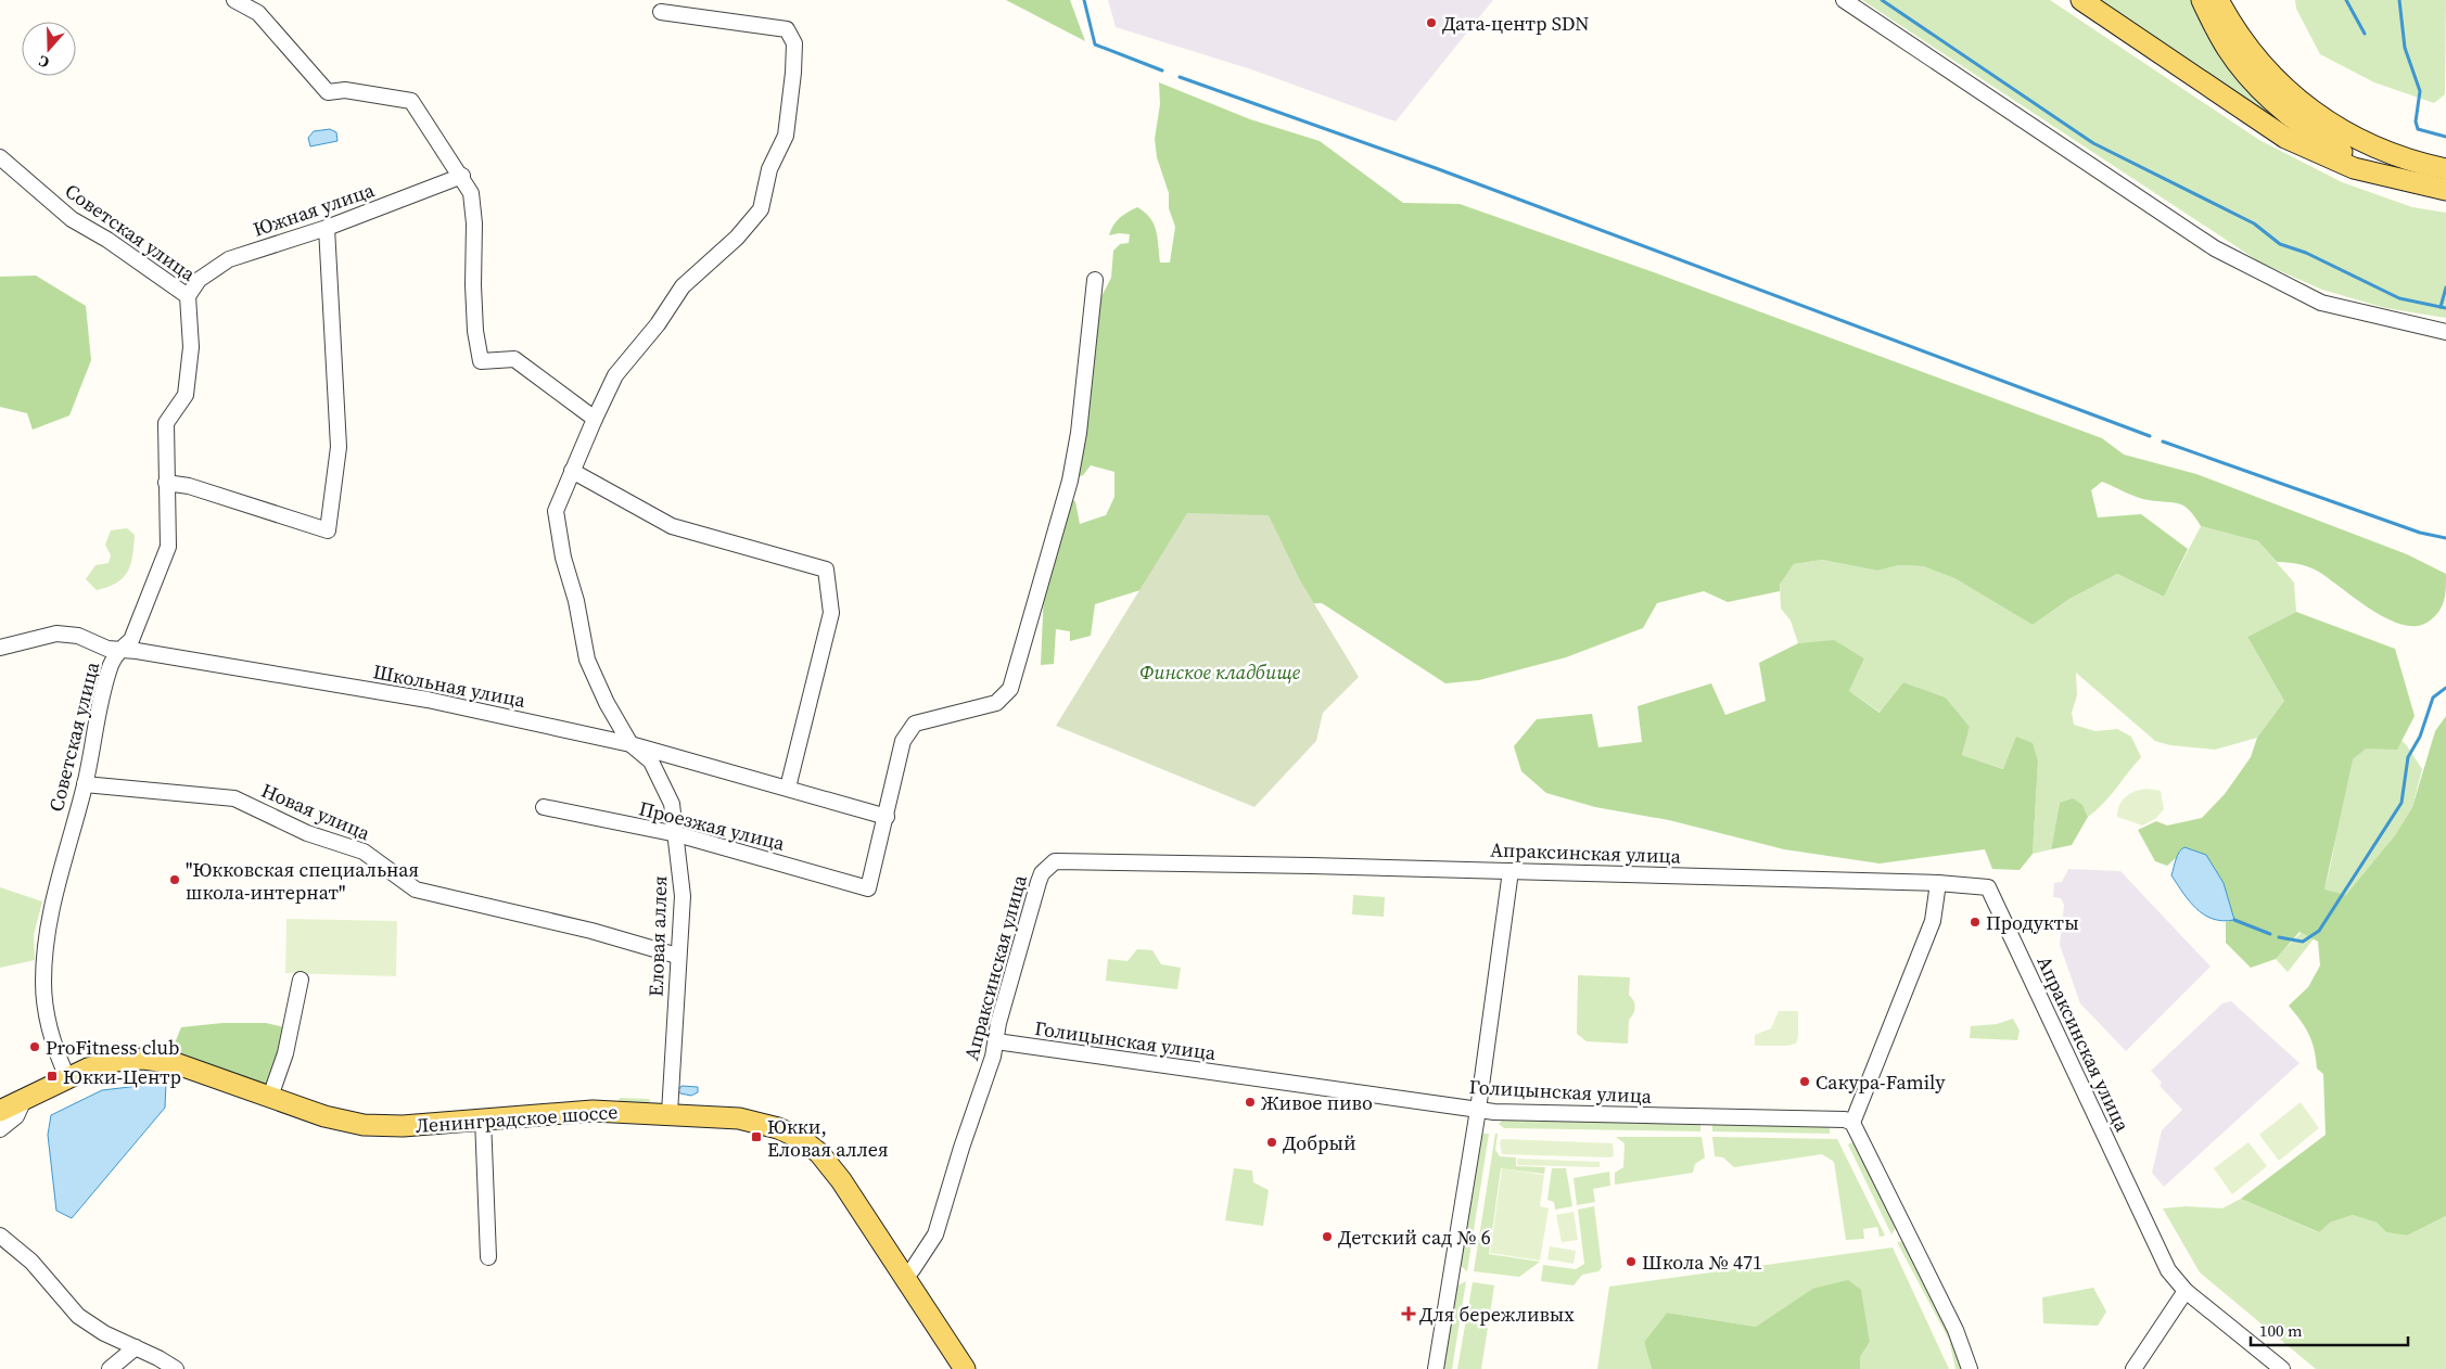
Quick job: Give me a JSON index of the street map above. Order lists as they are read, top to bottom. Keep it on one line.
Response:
{"streets":{"main road":["Ленинградское шоссе"],"street":["Южная улица","Советская улица","Школьная улица","Новая улица","Проезжая улица","Апраксинская улица","Еловая аллея","Голицынская улица"]},"crossings":[["Южная улица","Советская улица"],["Советская улица","Школьная улица"],["Советская улица","Новая улица"],["Советская улица","Ленинградское шоссе"],["Школьная улица","Проезжая улица"],["Школьная улица","Еловая аллея"],["Новая улица","Еловая аллея"],["Проезжая улица","Еловая аллея"],["Апраксинская улица","Голицынская улица"],["Апраксинская улица","Ленинградское шоссе"],["Еловая аллея","Ленинградское шоссе"]],"parks":["Финское кладбище"],"places":{"other":["Дата-центр SDN","\"Юкковская специальная школа-интернат\"","Продукты","ProFitness club","Сакура-Family","Живое пиво","Добрый","Детский сад № 6","Школа № 471"],"transit":["Юкки-Центр","Юкки, Еловая аллея"],"health":["Для бережливых"]},"scale_bar":"100 m","north":"bottom"}
